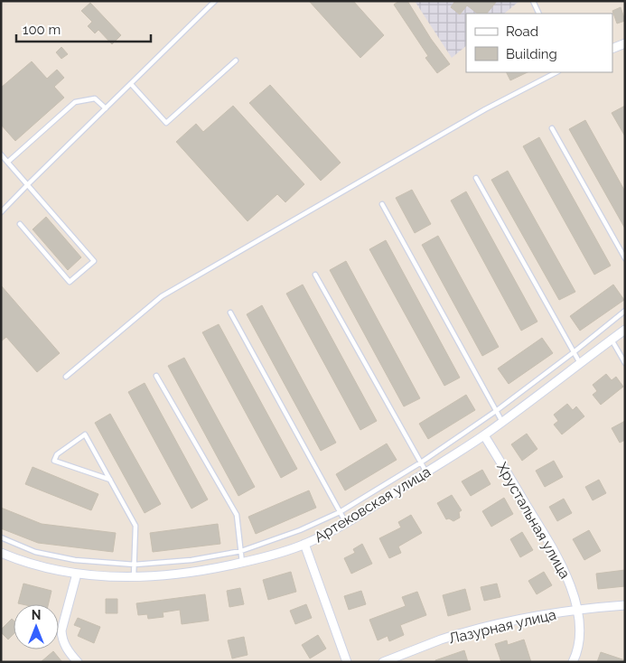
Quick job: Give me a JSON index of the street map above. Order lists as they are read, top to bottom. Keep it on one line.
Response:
{"streets":{"street":["Артековская улица","Хрустальная улица","Лазурная улица"]},"crossings":[["Артековская улица","Хрустальная улица"],["Хрустальная улица","Лазурная улица"]],"legend":["Road","Building"],"scale_bar":"100 m","north":"top"}
